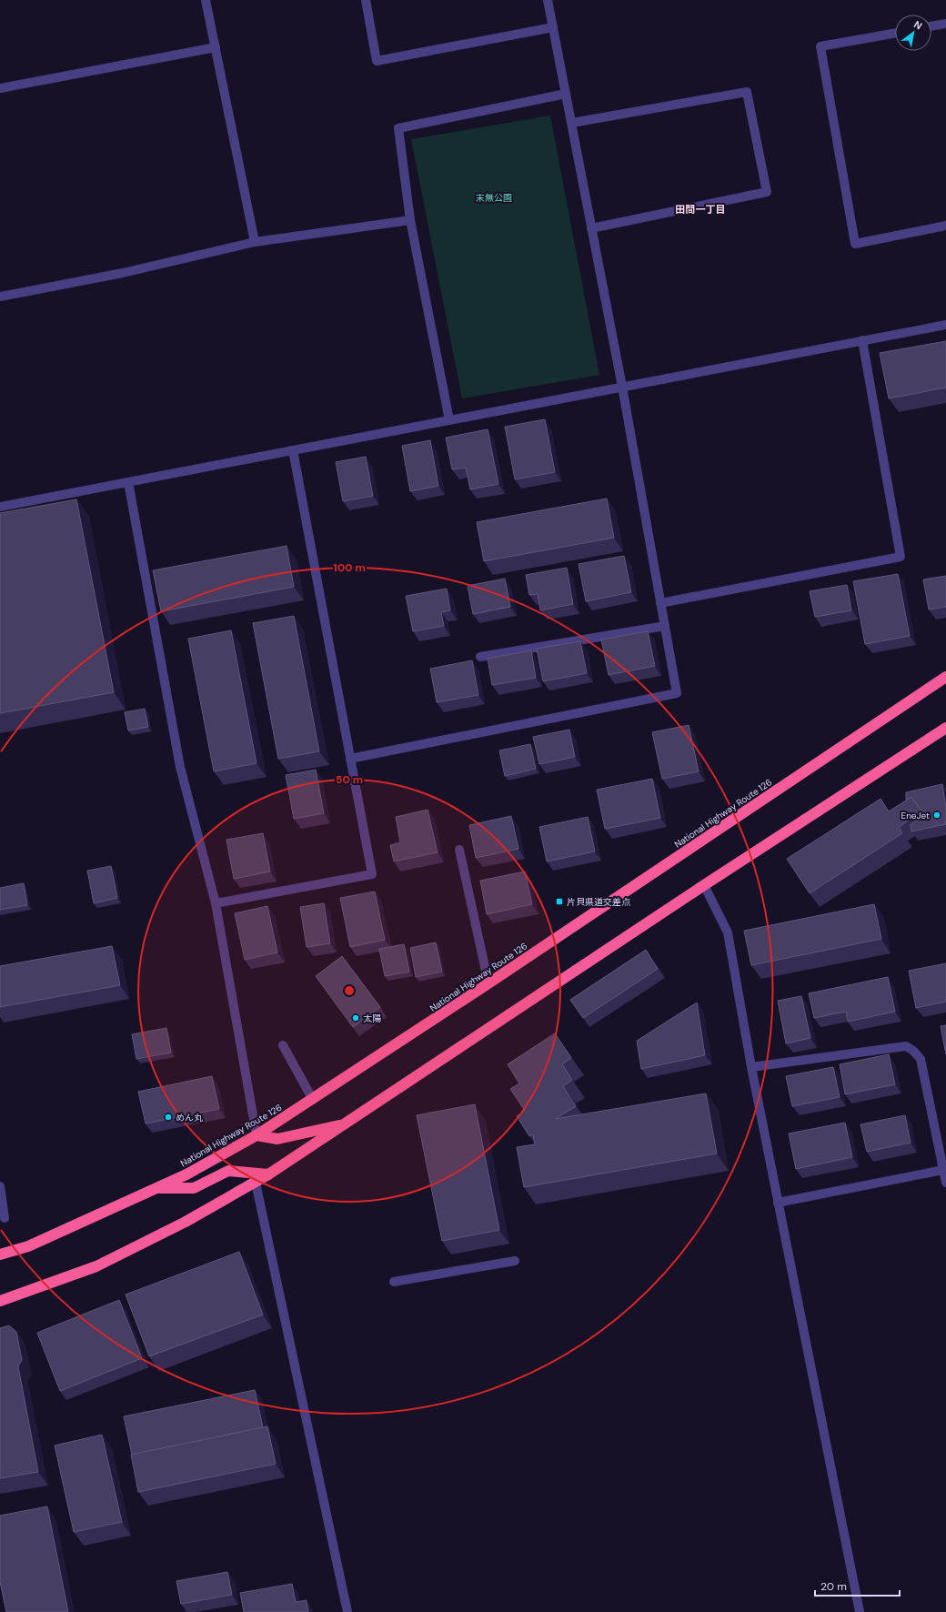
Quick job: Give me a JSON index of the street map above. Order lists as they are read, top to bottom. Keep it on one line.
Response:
{"streets":{"highway":["National Highway Route 126"]},"districts":["田間一丁目"],"parks":["末無公園"],"places":{"other":["EneJet","太陽","めん丸"],"transit":["片貝県道交差点"]},"scale_bar":"20 m","north":"top right","rings":["100 m","50 m"]}
